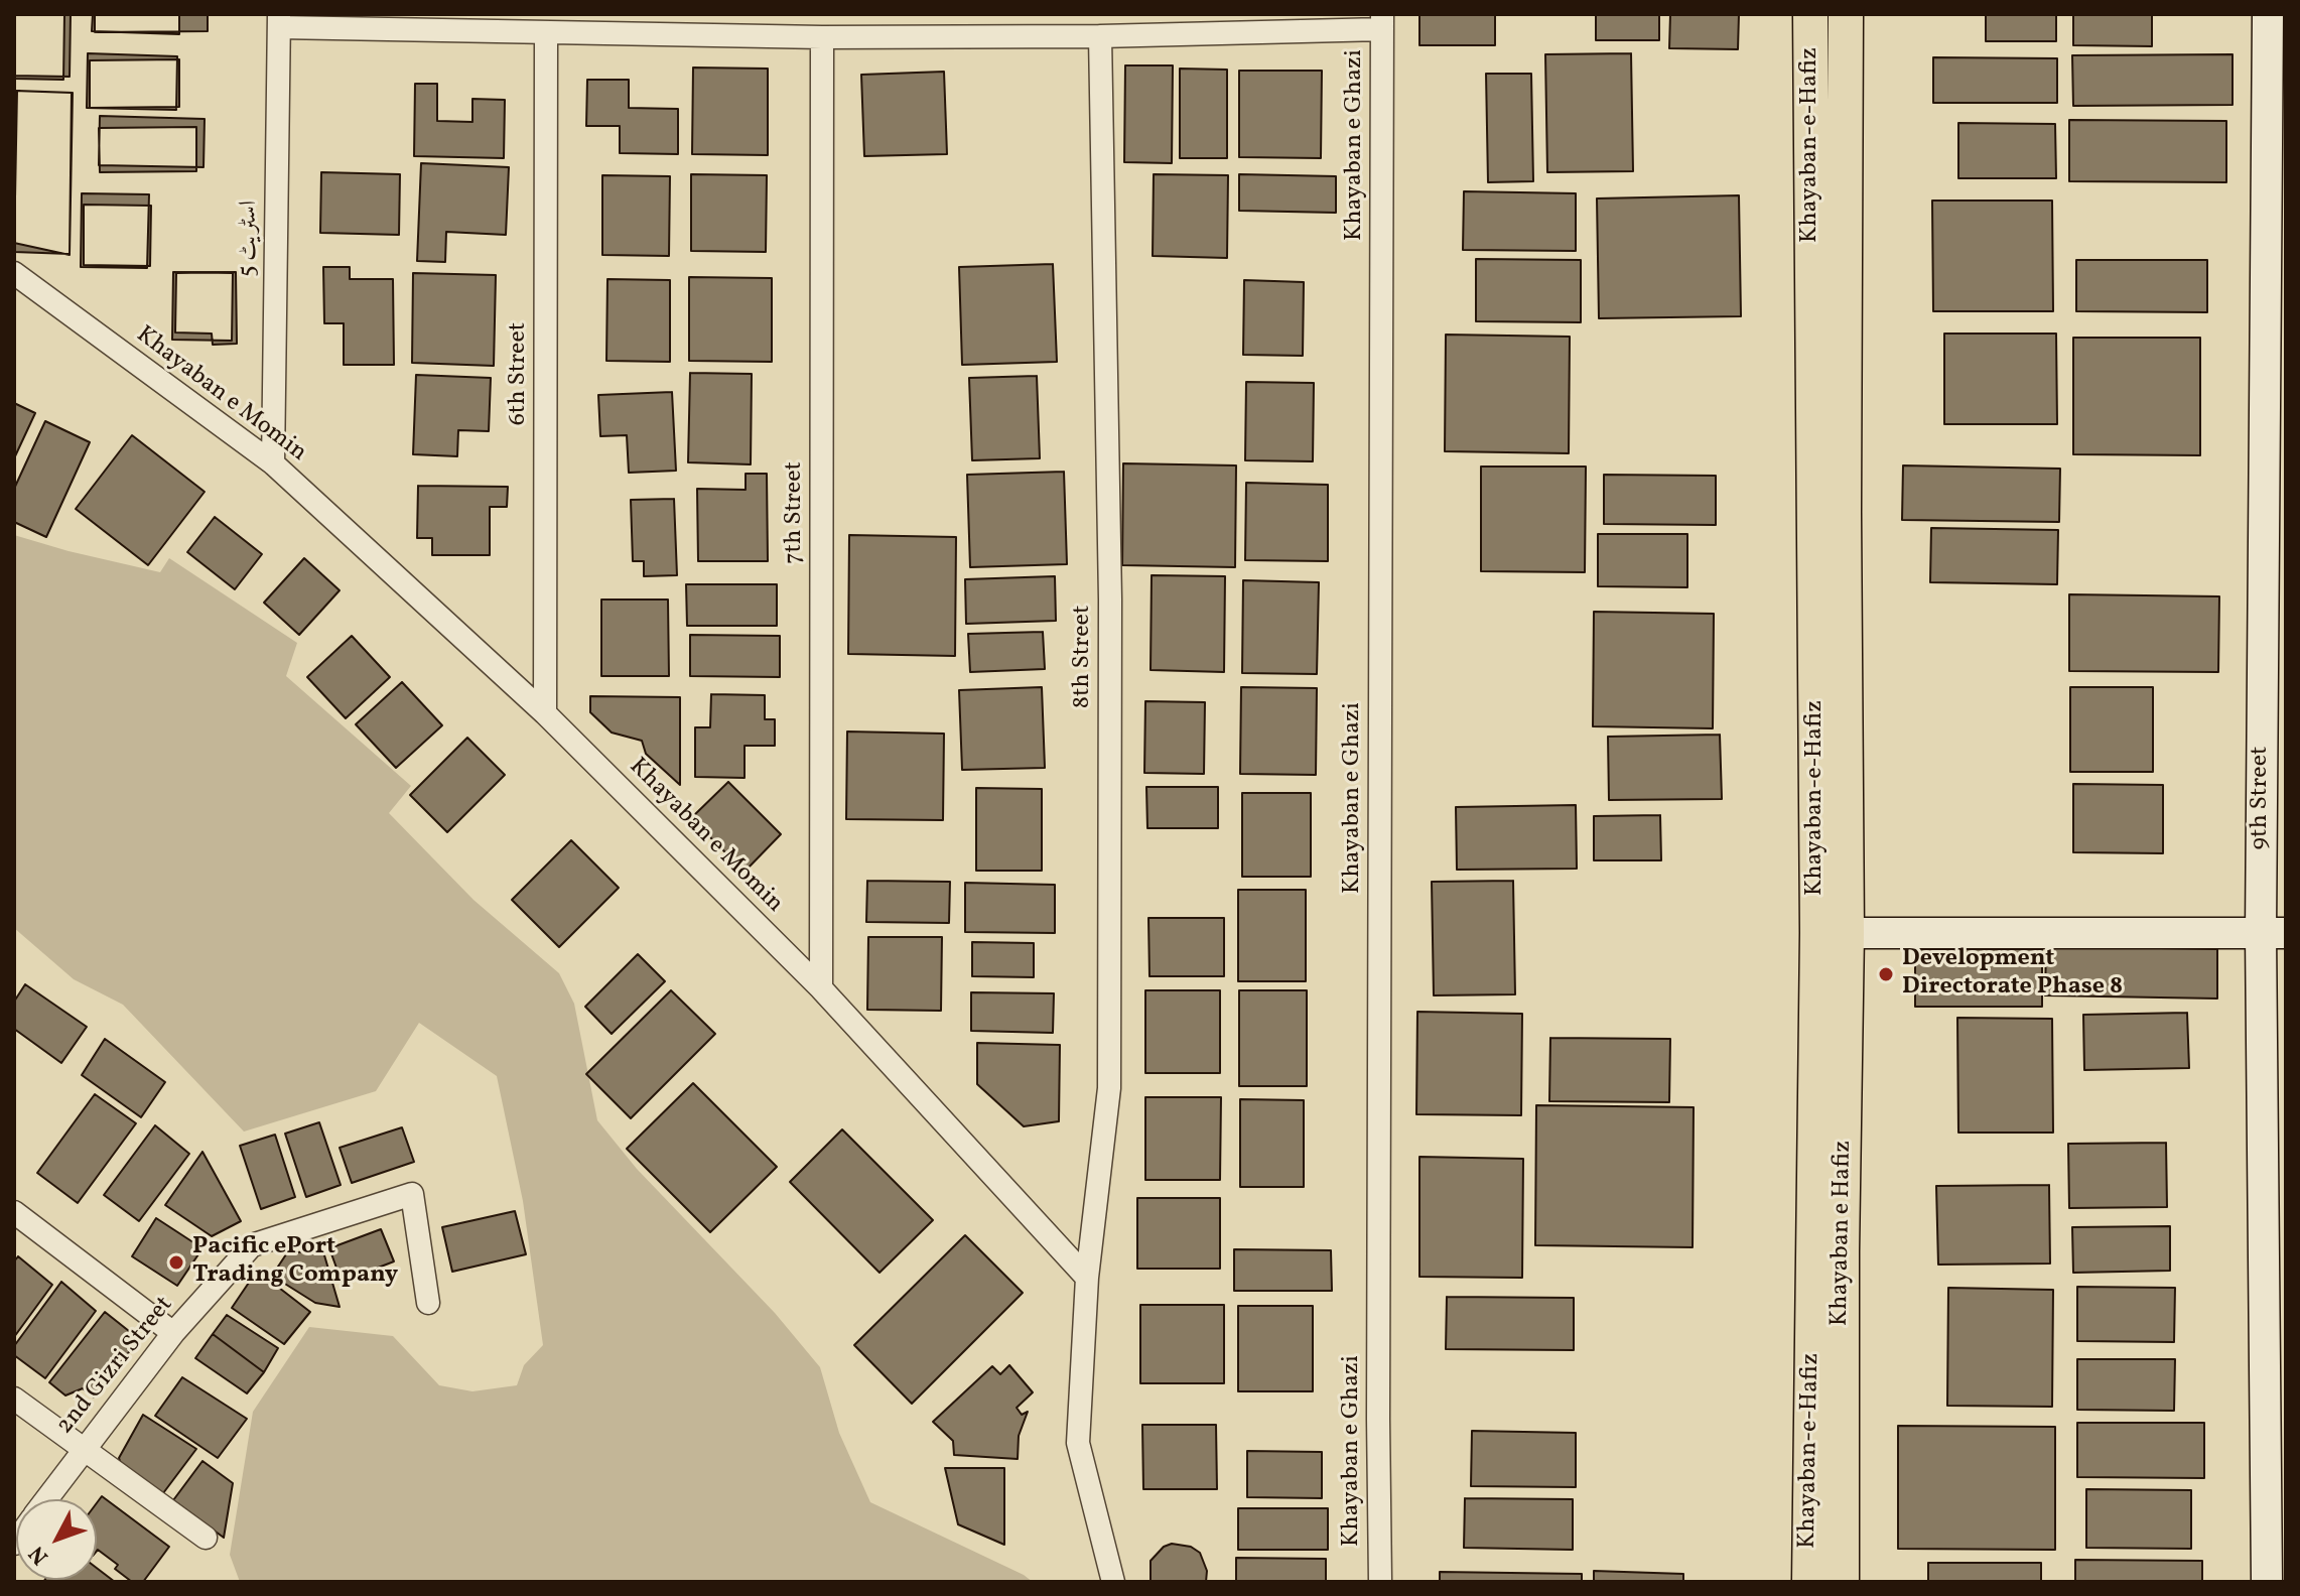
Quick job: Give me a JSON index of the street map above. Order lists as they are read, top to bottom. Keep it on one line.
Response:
{"streets":{"main road":["Khayaban-e-Hafiz","Khayaban e Hafiz"],"street":["Khayaban e Ghazi","اسٹریٹ 5","6th Street","Khayaban e Momin","7th Street","8th Street","9th Street","2nd Gizri Street"]},"crossings":[["Khayaban-e-Hafiz","Khayaban e Hafiz"],["اسٹریٹ 5","Khayaban e Momin"],["6th Street","Khayaban e Momin"],["Khayaban e Momin","7th Street"],["Khayaban e Momin","8th Street"]],"places":["Development Directorate Phase 8","Pacific ePort Trading Company"],"north":"bottom left"}
